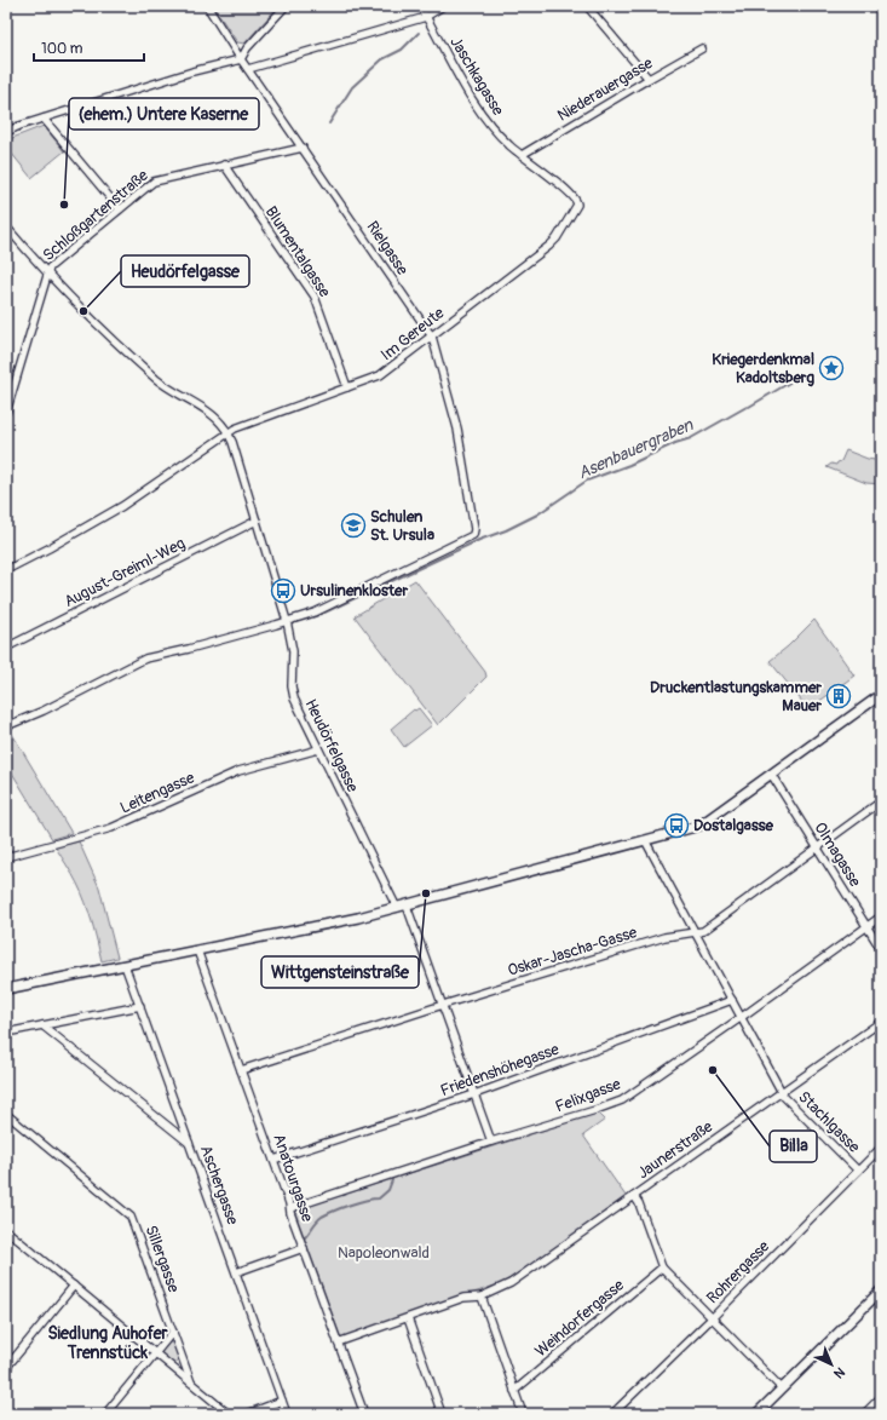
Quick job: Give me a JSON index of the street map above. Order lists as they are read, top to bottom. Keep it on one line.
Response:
{"streets":{"street":["Jaschkagasse","Niederauergasse","Schloßgartenstraße","Rielgasse","Blumentalgasse","Im Gereute","August-Greiml-Weg","Heudörfelgasse","Leitengasse","Olmagasse","Oskar-Jascha-Gasse","Friedenshöhegasse","Felixgasse","Stachlgasse","Jaunerstraße","Anatourgasse","Aschergasse","Sillergasse","Rohrergasse","Weindorfergasse"]},"crossings":[["Jaschkagasse","Niederauergasse"],["Jaschkagasse","Im Gereute"],["Schloßgartenstraße","Rielgasse"],["Schloßgartenstraße","Blumentalgasse"],["Schloßgartenstraße","Heudörfelgasse"],["Rielgasse","Im Gereute"],["Rielgasse","Heudörfelgasse"],["Blumentalgasse","Im Gereute"],["Im Gereute","Heudörfelgasse"],["August-Greiml-Weg","Heudörfelgasse"],["Heudörfelgasse","Leitengasse"],["Olmagasse","Oskar-Jascha-Gasse"],["Olmagasse","Felixgasse"],["Oskar-Jascha-Gasse","Anatourgasse"],["Friedenshöhegasse","Anatourgasse"],["Felixgasse","Anatourgasse"],["Stachlgasse","Jaunerstraße"],["Stachlgasse","Rohrergasse"],["Jaunerstraße","Anatourgasse"]],"districts":["Siedlung Auhofer Trennstück"],"water":["Asenbauergraben"],"parks":["Napoleonwald"],"places":{"other":["(ehem.) Untere Kaserne","Heudörfelgasse","Wittgensteinstraße","Billa"],"place":["Kriegerdenkmal Kadoltsberg"],"school or university":["Schulen St. Ursula"],"bus stop":["Ursulinenkloster","Dostalgasse"],"building":["Druckentlastungskammer Mauer"]},"scale_bar":"100 m","north":"bottom right"}
